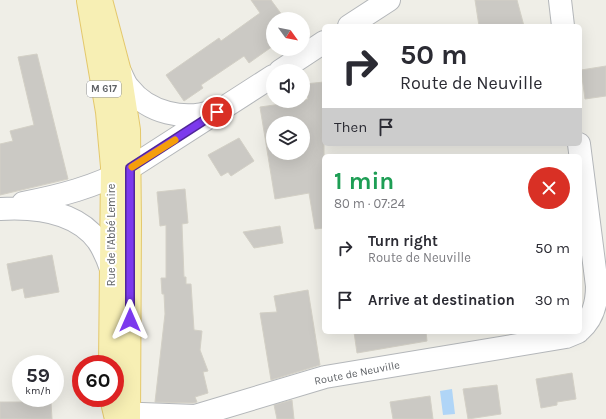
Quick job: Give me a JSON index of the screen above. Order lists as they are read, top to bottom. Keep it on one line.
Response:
{"streets":{"main road":["M 617","Rue de l'Abbé Lemire"],"street":["Route de Neuville"]},"crossings":[["M 617","Rue de l'Abbé Lemire"],["Rue de l'Abbé Lemire","Route de Neuville"]],"north":"bottom right","page":{"turn":["50 m","Route de Neuville"],"then":"Then","heading":["1 min","80 m · 07:24"],"list":[{"name":"Turn right","note":"Route de Neuville","value":"50 m"},{"name":"Arrive at destination","value":"30 m"}],"speed":"59 km/h","limit":"60"}}
